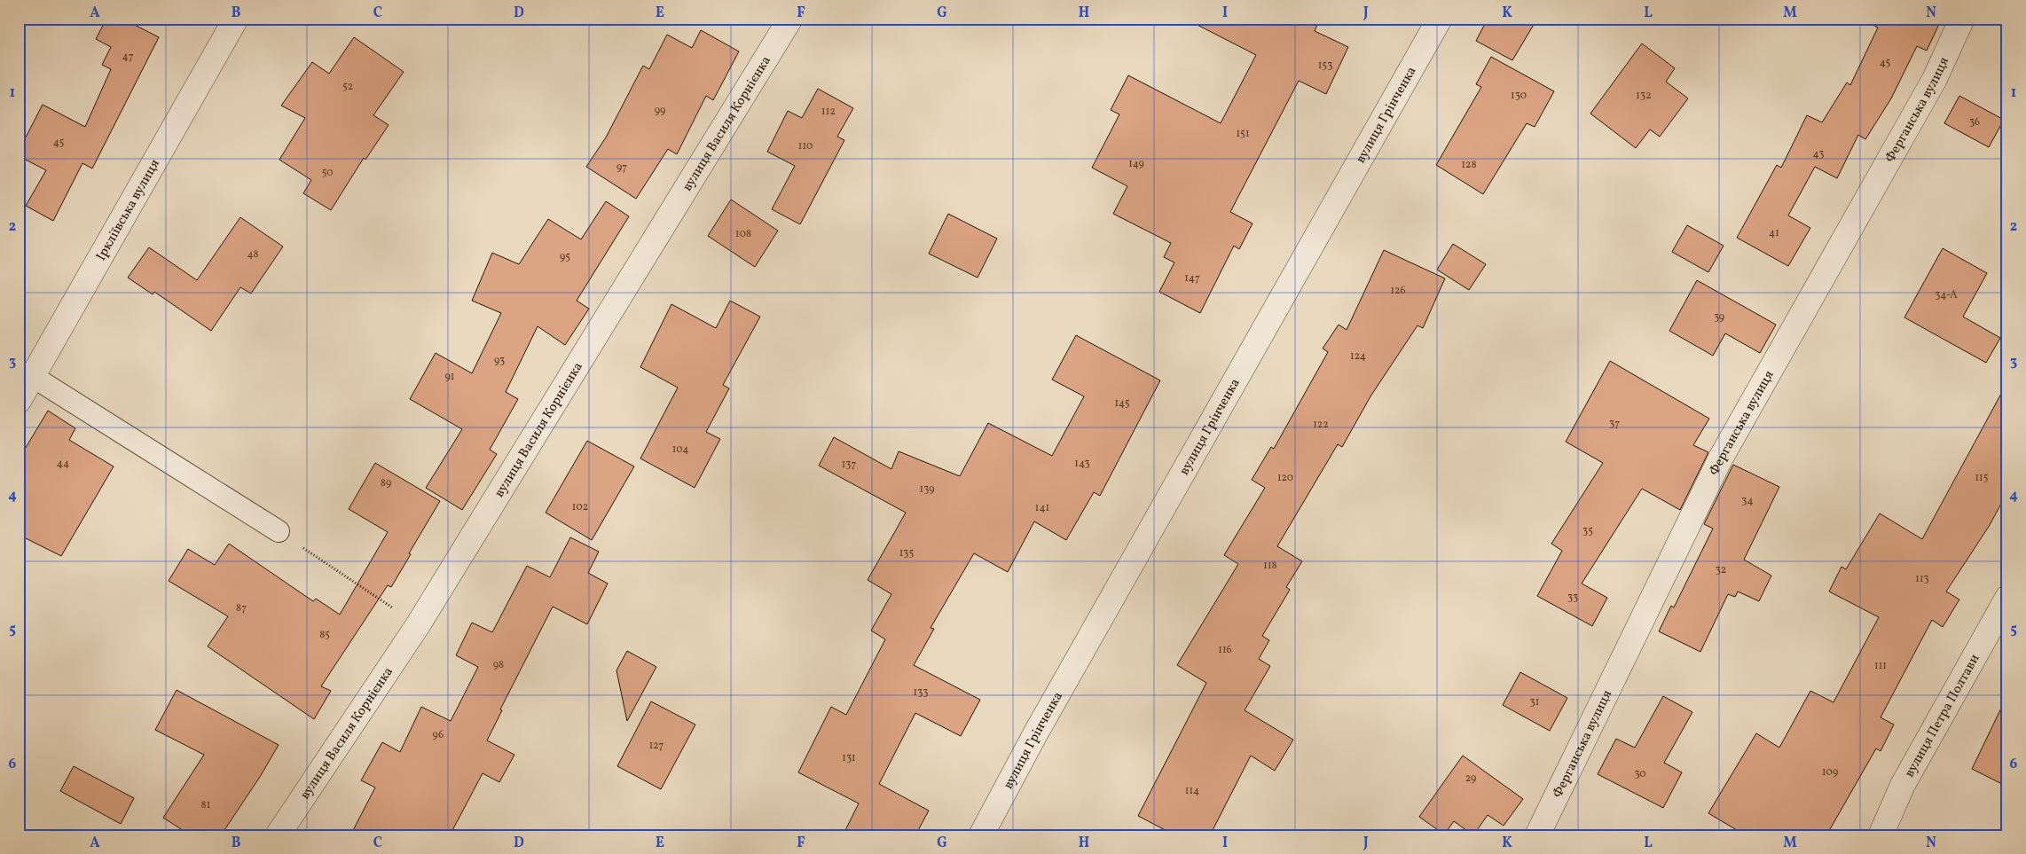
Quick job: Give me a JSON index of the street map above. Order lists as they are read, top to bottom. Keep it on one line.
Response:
{"streets":{"street":["Ферганська вулиця","вулиця Грінченка","вулиця Василя Корнієнка","Іркліївська вулиця","вулиця Петра Полтави"]},"house_numbers":["47","45","153","52","130","132","99","112","36","151","45","110","43","149","128","97","50","41","108","48","95","147","126","34-А","39","124","93","91","145","37","122","104","44","143","137","120","115","89","139","34","102","141","35","135","118","32","113","33","87","85","116","98","111","133","31","96","127","131","109","30","29","114","81"],"grid":{"columns":["A","B","C","D","E","F","G","H","I","J","K","L","M","N"],"rows":["1","2","3","4","5","6"]}}
